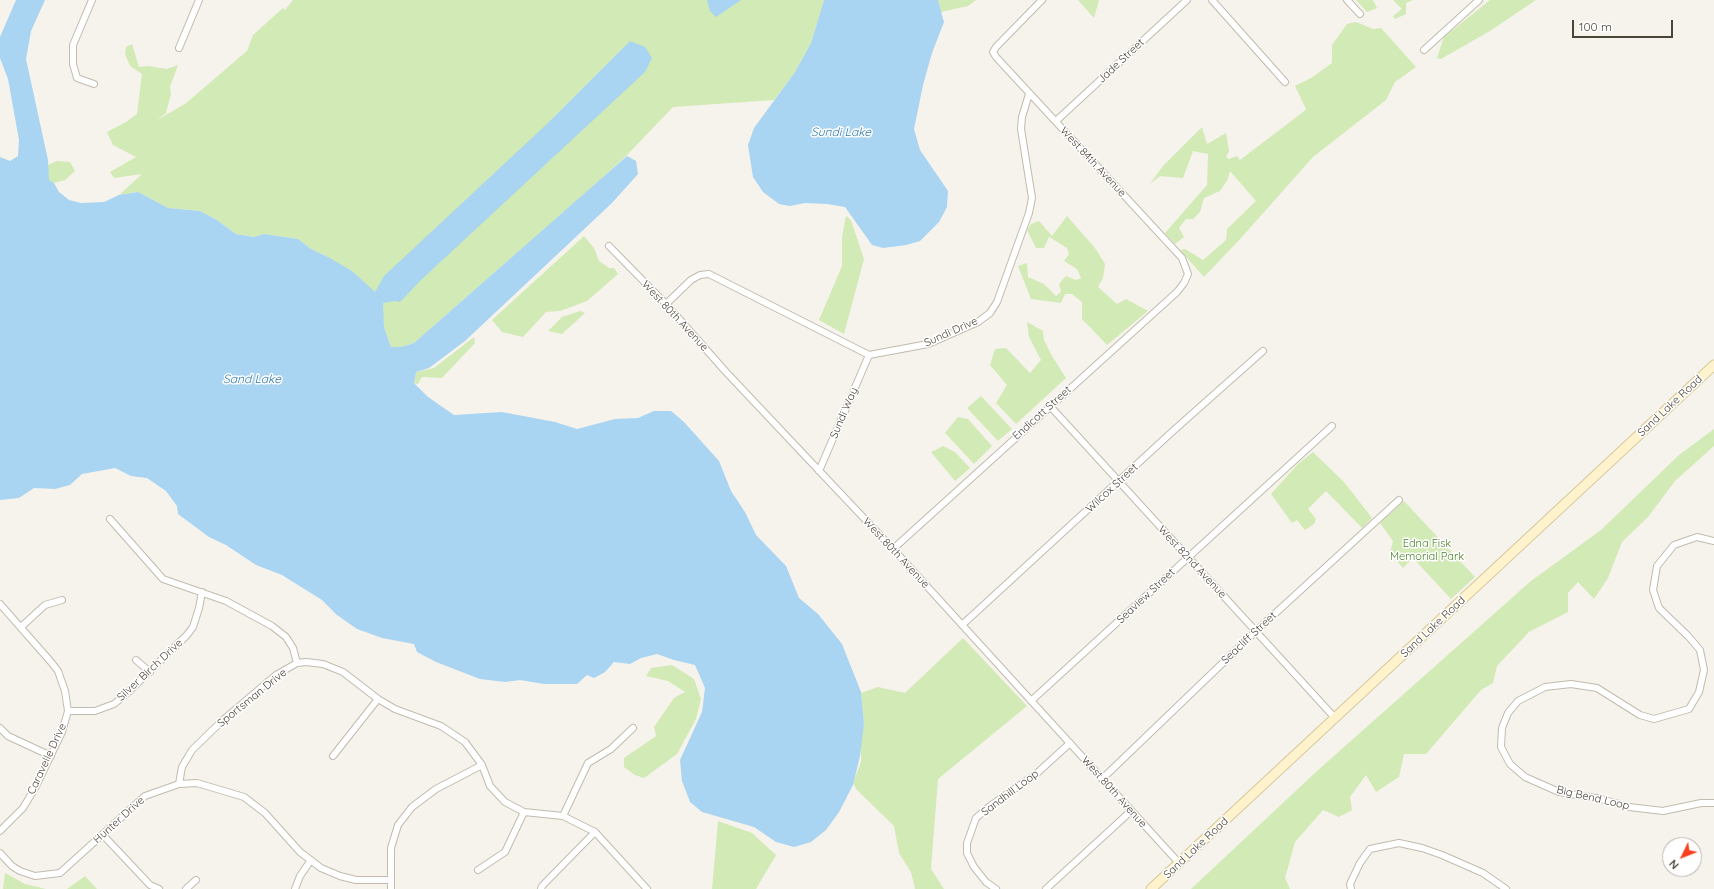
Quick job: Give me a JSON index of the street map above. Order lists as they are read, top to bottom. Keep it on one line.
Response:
{"streets":{"main road":["Sand Lake Road"],"street":["Jade Street","West 84th Avenue","West 80th Avenue","Sundi Drive","Sundi Way","Endicott Street","Wilcox Street","West 82nd Avenue","Seaview Street","Seacliff Street","Silver Birch Drive","Sportsman Drive","Caravelle Drive","Sandhill Loop","Big Bend Loop","Hunter Drive"]},"crossings":[["Jade Street","West 84th Avenue"],["West 84th Avenue","Sundi Drive"],["West 84th Avenue","Endicott Street"],["West 80th Avenue","Sand Lake Road"],["West 80th Avenue","Sundi Way"],["West 80th Avenue","Endicott Street"],["West 80th Avenue","Wilcox Street"],["West 80th Avenue","Seaview Street"],["West 80th Avenue","Seacliff Street"],["West 80th Avenue","Sandhill Loop"],["Sundi Drive","Sundi Way"],["Sand Lake Road","West 82nd Avenue"],["Endicott Street","West 82nd Avenue"],["Wilcox Street","West 82nd Avenue"],["West 82nd Avenue","Seaview Street"],["West 82nd Avenue","Seacliff Street"],["Silver Birch Drive","Caravelle Drive"],["Sportsman Drive","Hunter Drive"]],"water":["Sundi Lake","Sand Lake"],"parks":["Edna Fisk Memorial Park"],"scale_bar":"100 m","north":"bottom left"}
